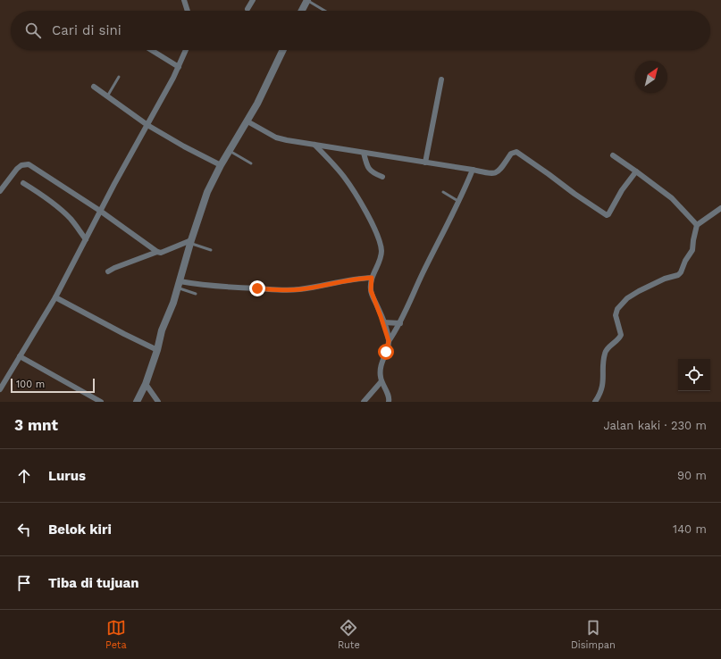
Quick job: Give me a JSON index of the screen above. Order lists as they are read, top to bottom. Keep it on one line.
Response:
{"scale_bar":"100 m","north":"top right","page":{"search":"Cari di sini","scale":"100 m","heading":["3 mnt","Jalan kaki · 230 m"],"list":[["Lurus","90 m"],["Belok kiri","140 m"],"Tiba di tujuan"],"nav":["Peta","Rute","Disimpan"]}}
